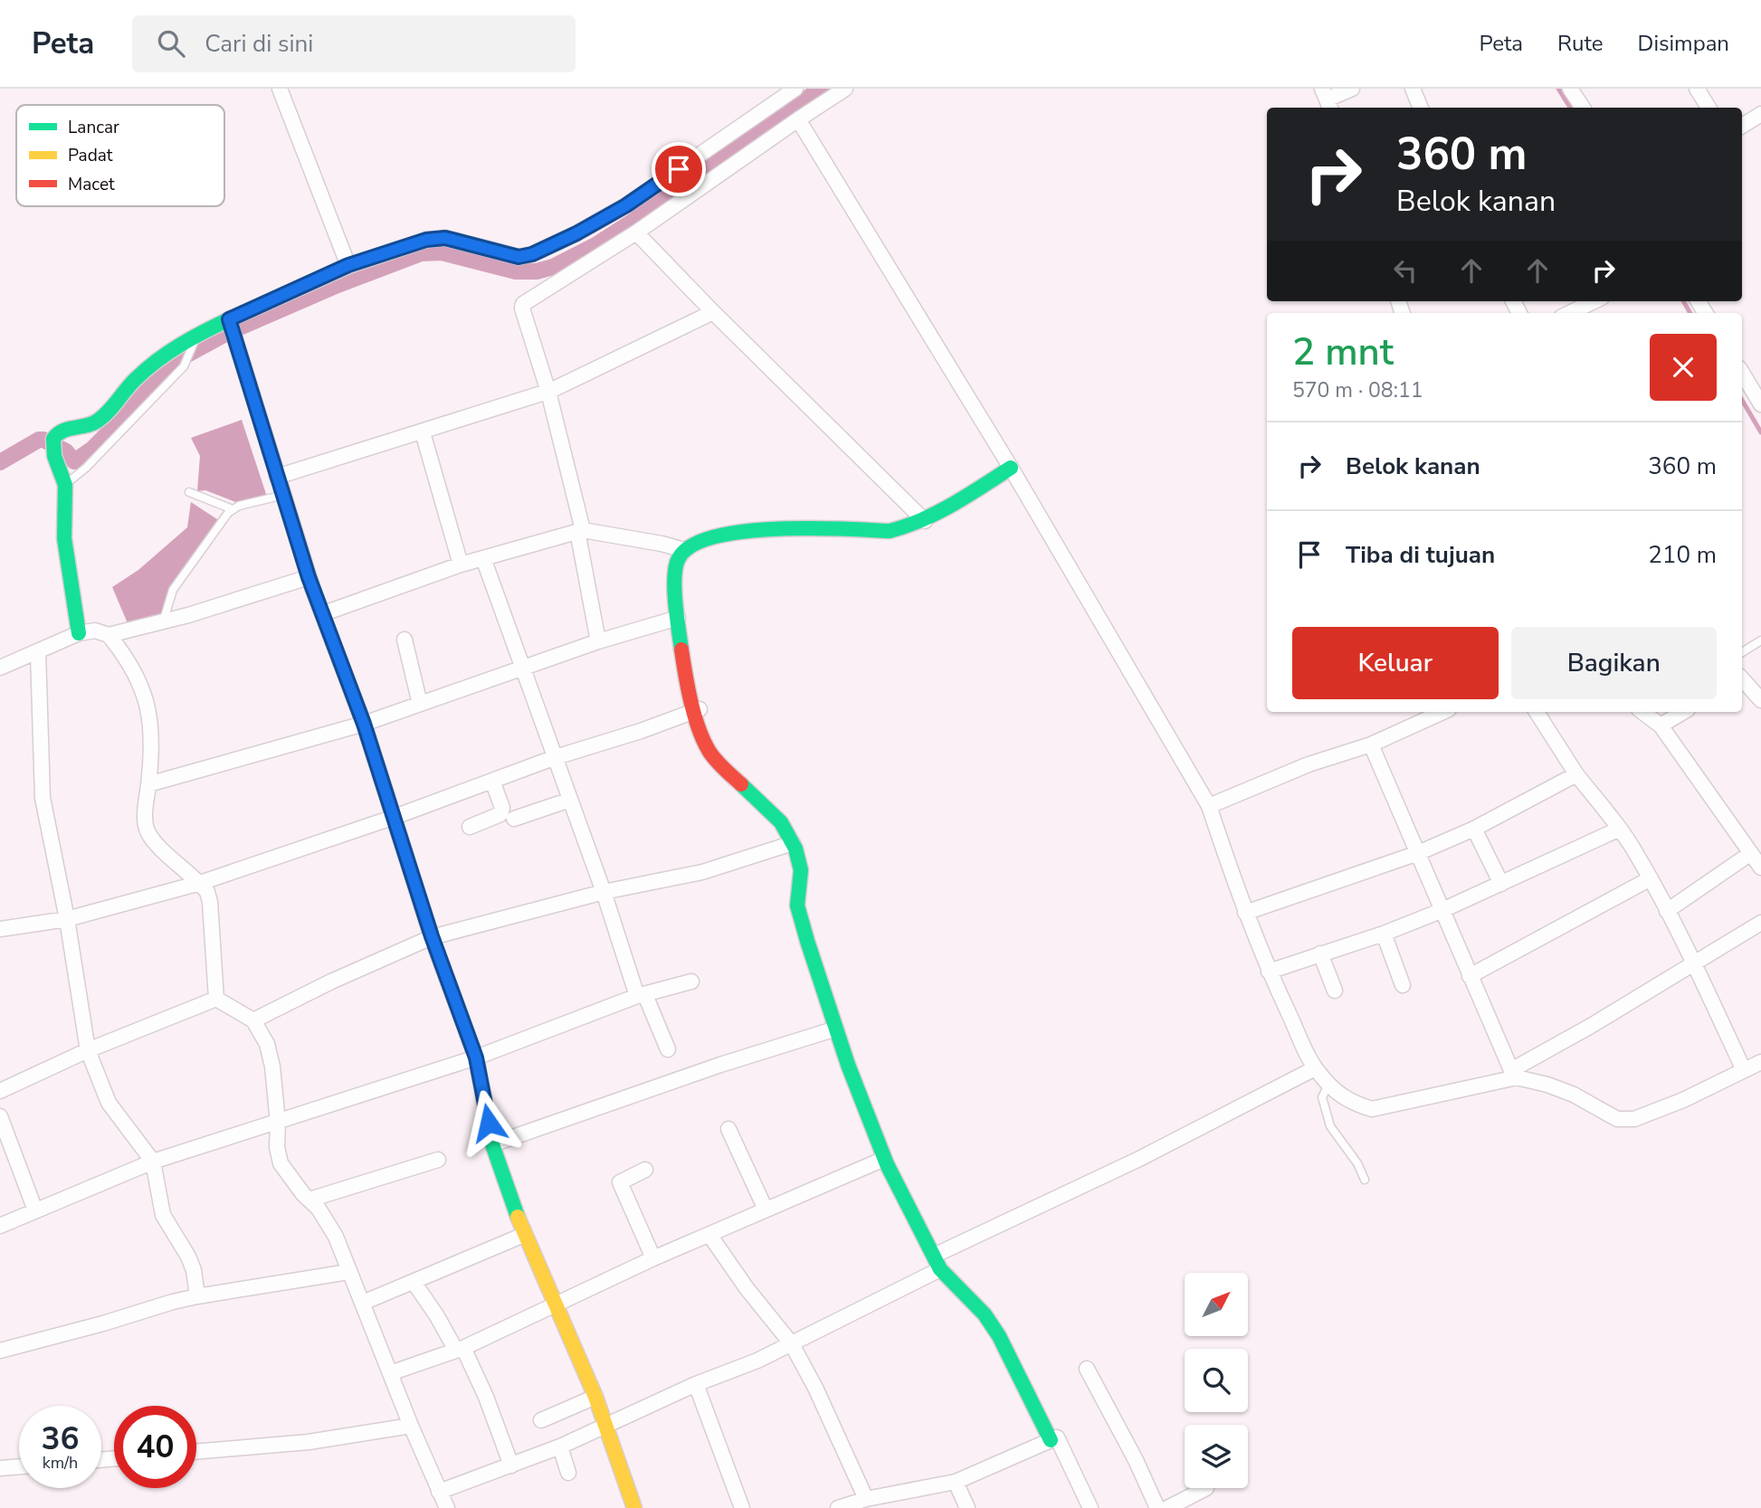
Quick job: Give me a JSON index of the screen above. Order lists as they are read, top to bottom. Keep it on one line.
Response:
{"legend":["Lancar","Padat","Macet"],"north":"top right","page":{"header":"Peta","search":"Cari di sini","nav":["Peta","Rute","Disimpan"],"turn":["360 m","Belok kanan"],"heading":["2 mnt","570 m · 08:11"],"list":[{"name":"Belok kanan","value":"360 m"},{"name":"Tiba di tujuan","value":"210 m"}],"buttons":["Keluar","Bagikan"],"speed":"36 km/h","limit":"40"}}
